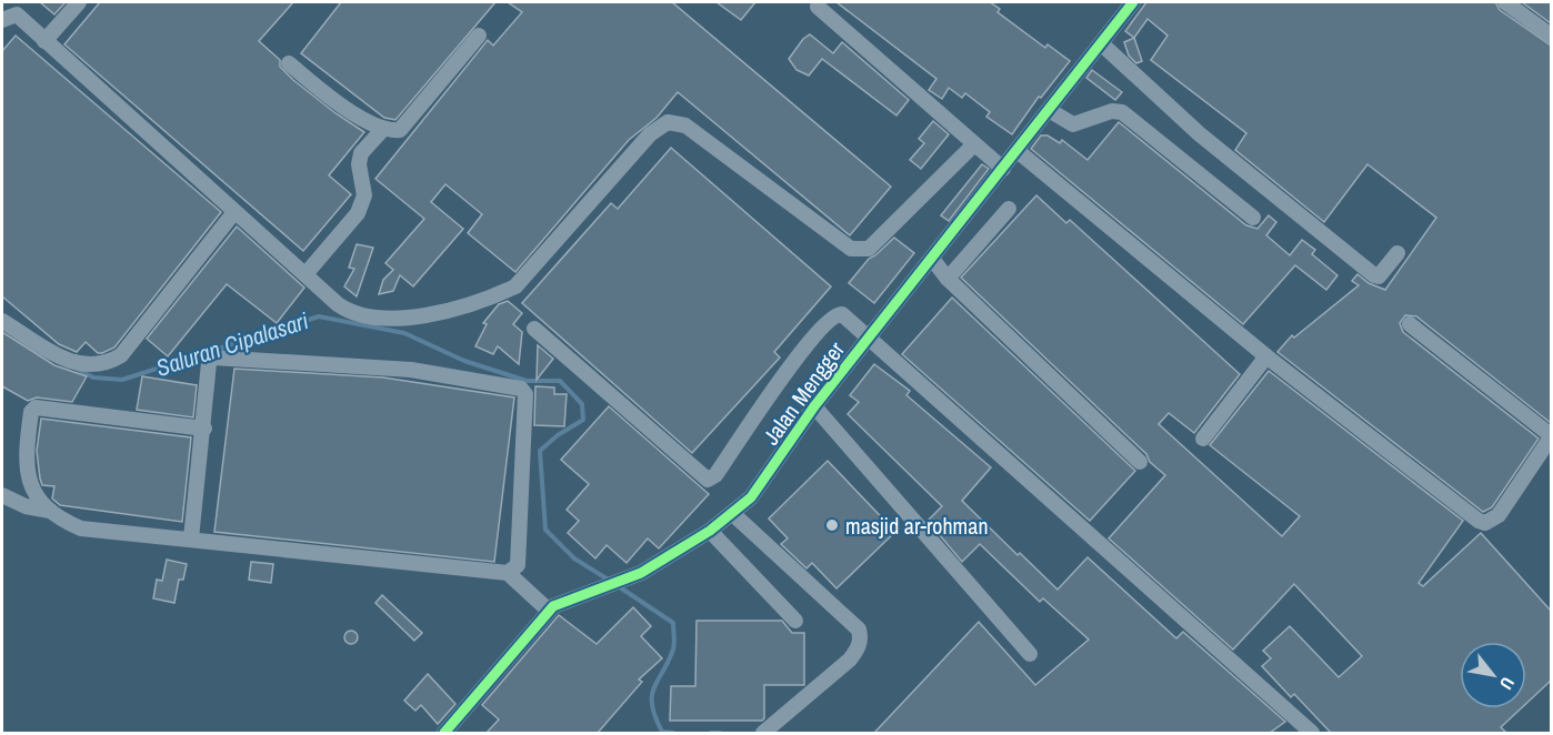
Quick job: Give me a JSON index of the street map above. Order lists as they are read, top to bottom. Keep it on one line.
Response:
{"streets":{"street":["Jalan Mengger"]},"water":["Saluran Cipalasari"],"places":["masjid ar-rohman"],"north":"bottom right"}
